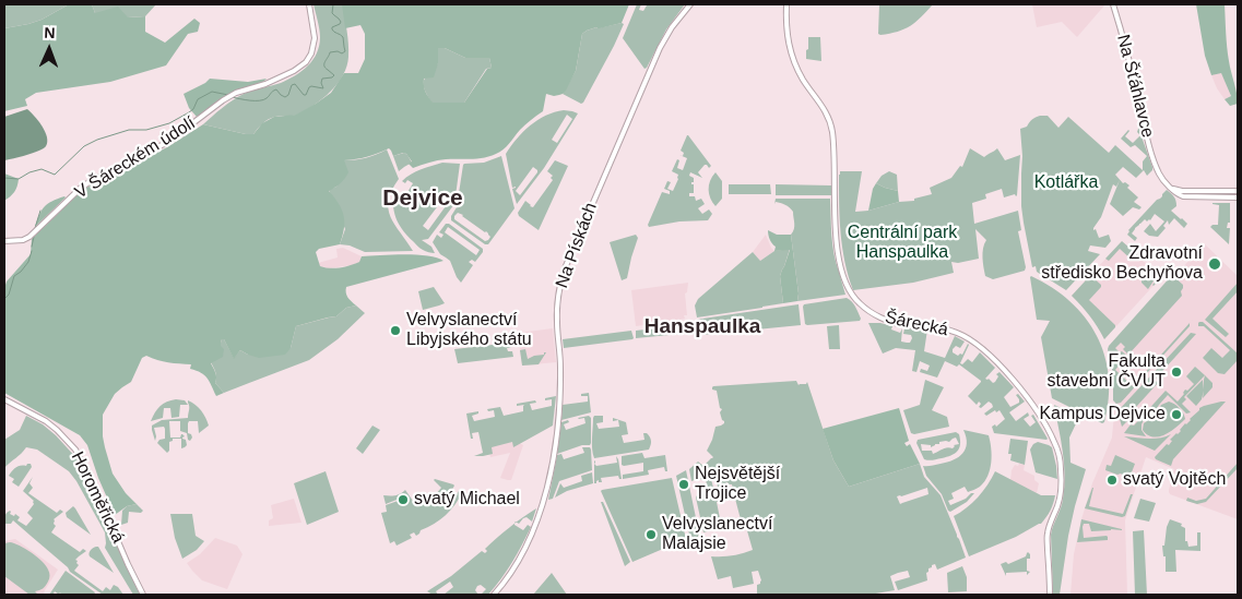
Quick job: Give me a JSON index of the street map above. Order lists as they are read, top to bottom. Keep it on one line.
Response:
{"streets":{"street":["Na Šťáhlavce","V Šáreckém údolí","Na Pískách","Šárecká","Horoměřická"]},"districts":["Dejvice","Hanspaulka"],"parks":["Kotlářka","Centrální park Hanspaulka"],"places":["Zdravotní středisko Bechyňova","Velvyslanectví Libyjského státu","Fakulta stavební ČVUT","Kampus Dejvice","svatý Vojtěch","Nejsvětější Trojice","svatý Michael","Velvyslanectví Malajsie"],"north":"top"}
